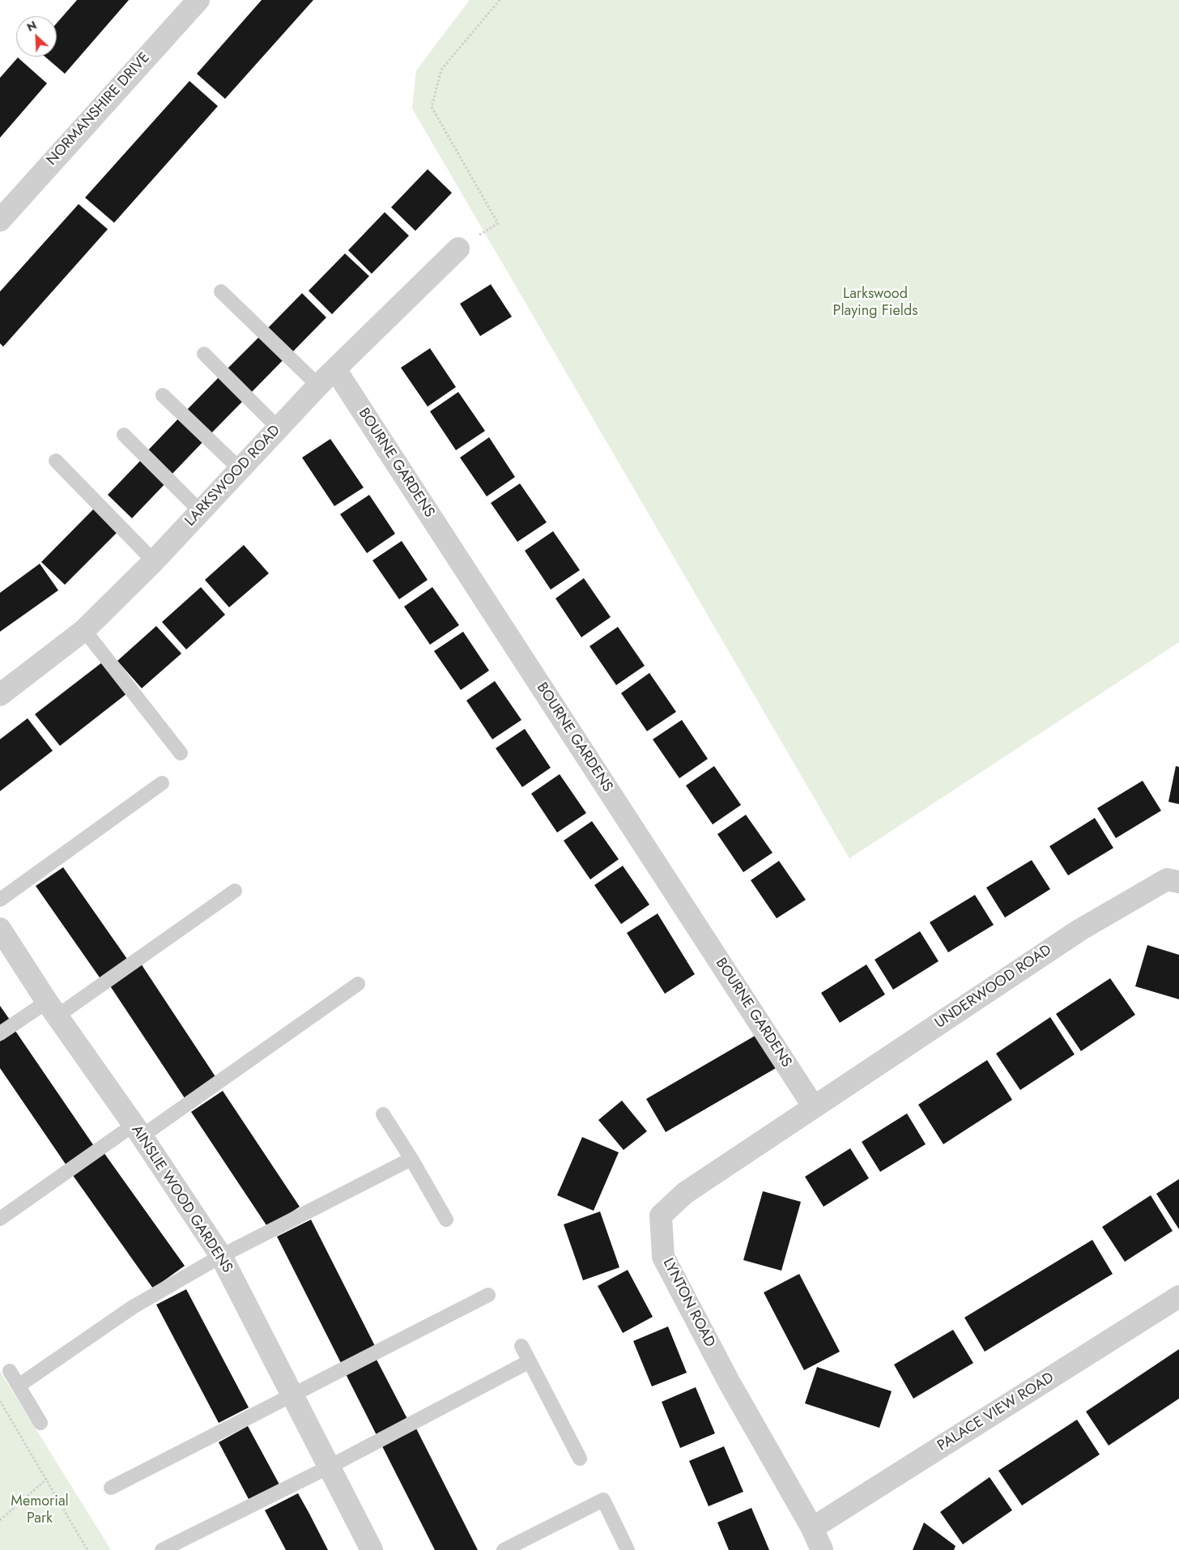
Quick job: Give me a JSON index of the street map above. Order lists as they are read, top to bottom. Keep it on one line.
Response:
{"streets":{"street":["NORMANSHIRE DRIVE","BOURNE GARDENS","LARKSWOOD ROAD","UNDERWOOD ROAD","AINSLIE WOOD GARDENS","LYNTON ROAD","PALACE VIEW ROAD"]},"crossings":[["BOURNE GARDENS","LARKSWOOD ROAD"],["BOURNE GARDENS","UNDERWOOD ROAD"],["BOURNE GARDENS","LYNTON ROAD"],["UNDERWOOD ROAD","LYNTON ROAD"],["LYNTON ROAD","PALACE VIEW ROAD"]],"parks":["Larkswood Playing Fields","Memorial Park"],"north":"top left"}
